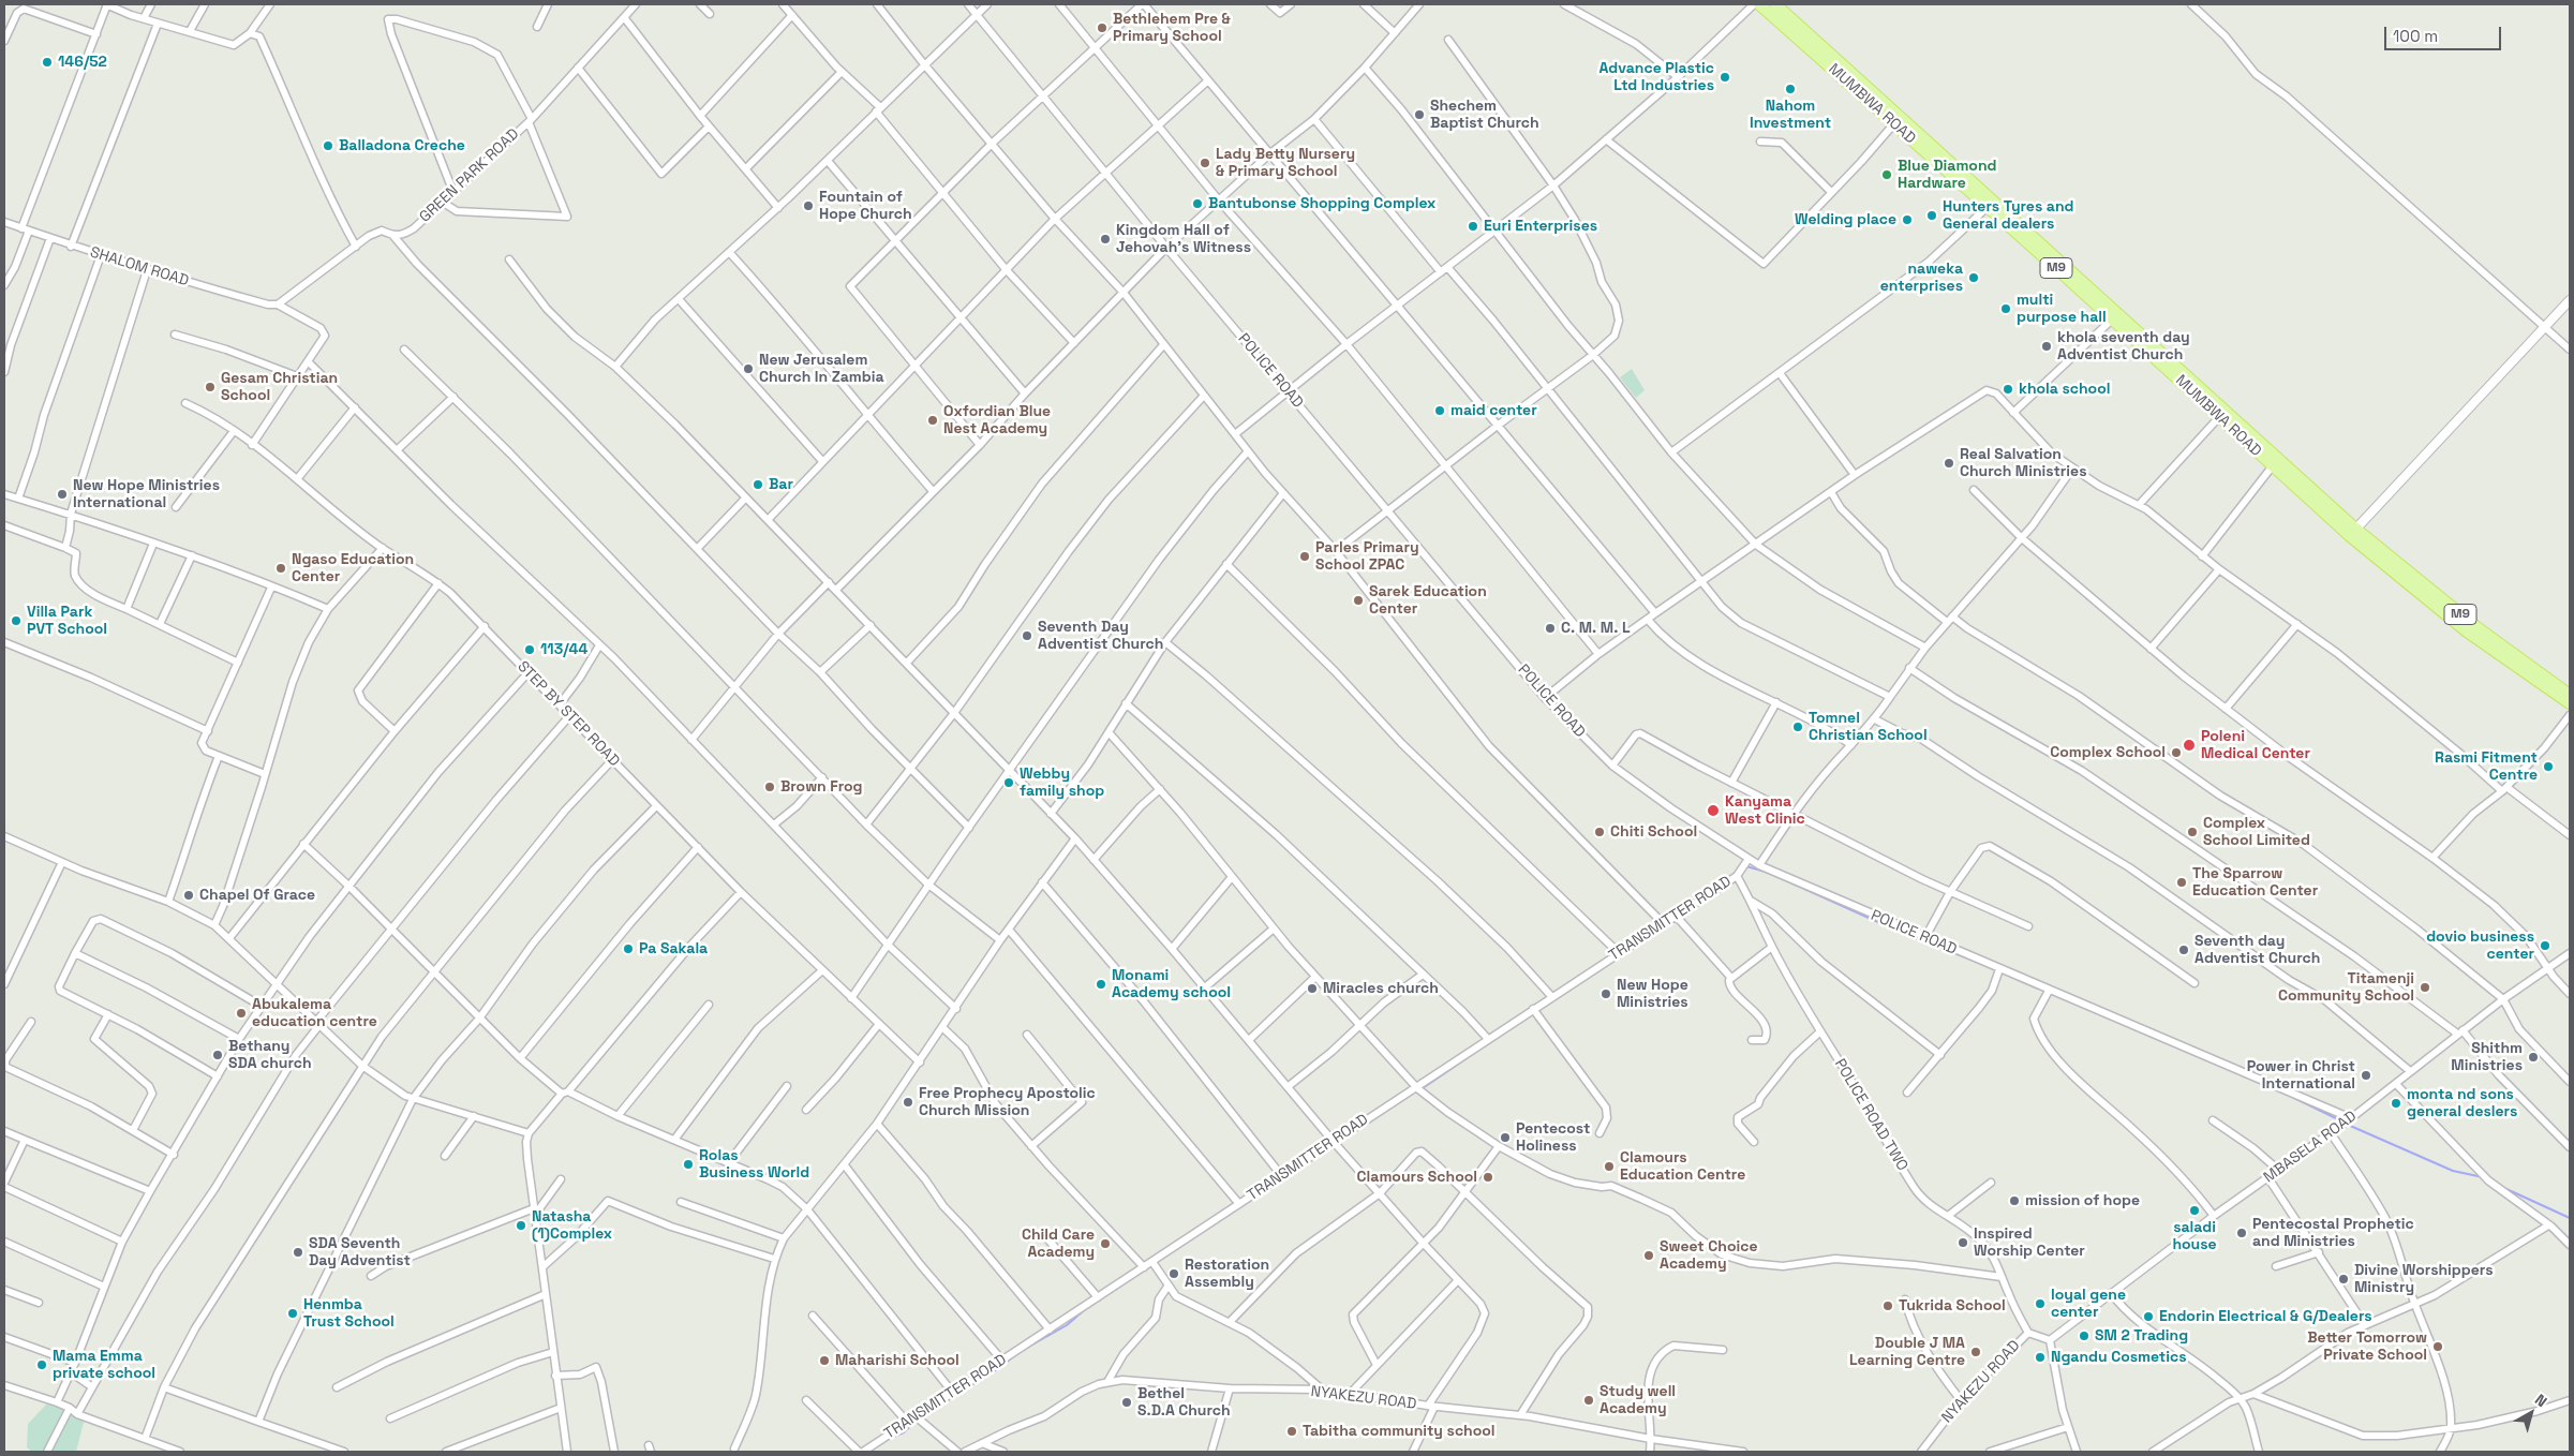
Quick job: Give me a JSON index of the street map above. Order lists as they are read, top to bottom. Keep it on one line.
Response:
{"streets":{"main road":["MUMBWA ROAD","M9"],"street":["GREEN PARK ROAD","SHALOM ROAD","POLICE ROAD","STEP BY STEP ROAD","TRANSMITTER ROAD","POLICE ROAD TWO","MBASELA ROAD","NYAKEZU ROAD"]},"crossings":[["GREEN PARK ROAD","SHALOM ROAD"],["POLICE ROAD","TRANSMITTER ROAD"],["POLICE ROAD","MBASELA ROAD"],["TRANSMITTER ROAD","POLICE ROAD TWO"],["POLICE ROAD TWO","NYAKEZU ROAD"],["MBASELA ROAD","NYAKEZU ROAD"]],"places":["Bethlehem Pre & Primary School","146/52","Advance Plastic Ltd Industries","Nahom Investment","Shechem Baptist Church","Balladona Creche","Lady Betty Nursery & Primary School","Blue Diamond Hardware","Bantubonse Shopping Complex","Fountain of Hope Church","Hunters Tyres and General dealers","Welding place","Euri Enterprises","Kingdom Hall of Jehovah's Witness","naweka enterprises","multi purpose hall","khola seventh day Adventist Church","New Jerusalem Church In Zambia","Gesam Christian School","khola school","maid center","Oxfordian Blue Nest Academy","Real Salvation Church Ministries","Bar","New Hope Ministries International","Parles Primary School ZPAC","Ngaso Education Center","Sarek Education Center","Villa Park PVT School","C. M. M. L","Seventh Day Adventist Church","113/44","Tomnel Christian School","Poleni Medical Center","Complex School","Rasmi Fitment Centre","Webby family shop","Brown Frog","Kanyama West Clinic","Chiti School","Complex School Limited","The Sparrow Education Center","Chapel Of Grace","dovio business center","Pa Sakala","Seventh day Adventist Church","Monami Academy school","Titamenji Community School","Miracles church","New Hope Ministries","Abukalema education centre","Bethany SDA church","Shithm Ministries","Power in Christ International","Free Prophecy Apostolic Church Mission","monta nd sons general deslers","Pentecost Holiness","Rolas Business World","Clamours Education Centre","Clamours School","mission of hope","saladi house","Natasha (1)Complex","Pentecostal Prophetic and Ministries","Inspired Worship Center","Child Care Academy","SDA Seventh Day Adventist","Sweet Choice Academy","Restoration Assembly","Divine Worshippers Ministry","loyal gene center","Tukrida School","Henmba Trust School","Endorin Electrical & G/Dealers","SM 2 Trading","Better Tomorrow Private School","Double J MA Learning Centre","Ngandu Cosmetics","Maharishi School","Mama Emma private school","Study well Academy","Bethel S.D.A Church","Tabitha community school"],"scale_bar":"100 m","north":"top right"}
